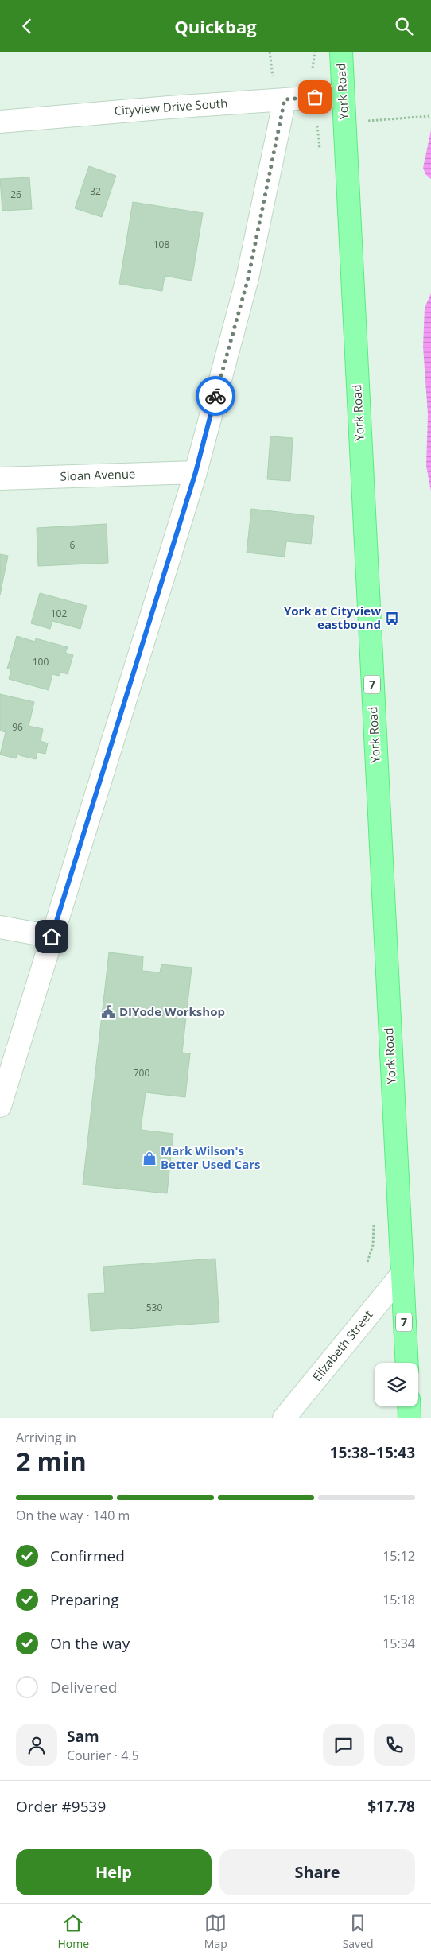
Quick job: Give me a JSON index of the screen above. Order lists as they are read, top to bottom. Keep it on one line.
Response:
{"streets":{"main road":["York Road","7"],"street":["Cityview Drive South","Sloan Avenue","Elizabeth Street"]},"crossings":[["York Road","Cityview Drive South"],["York Road","Elizabeth Street"]],"places":{"bus stop":["York at Cityview eastbound"],"public building":["DIYode Workshop"],"shop":["Mark Wilson's Better Used Cars"]},"house_numbers":["32","26","108","6","102","100","96","700","530"],"page":{"header":"Quickbag","heading":["2 min","Arriving in","15:38–15:43"],"panel":["Sam","Courier · 4.5","Order #9539","$17.78"],"bar":"On the way · 140 m","list":[["Confirmed","15:12"],["Preparing","15:18"],["On the way","15:34"],"Delivered"],"buttons":["Help","Share"],"tabs":["Home","Map","Saved"]}}
